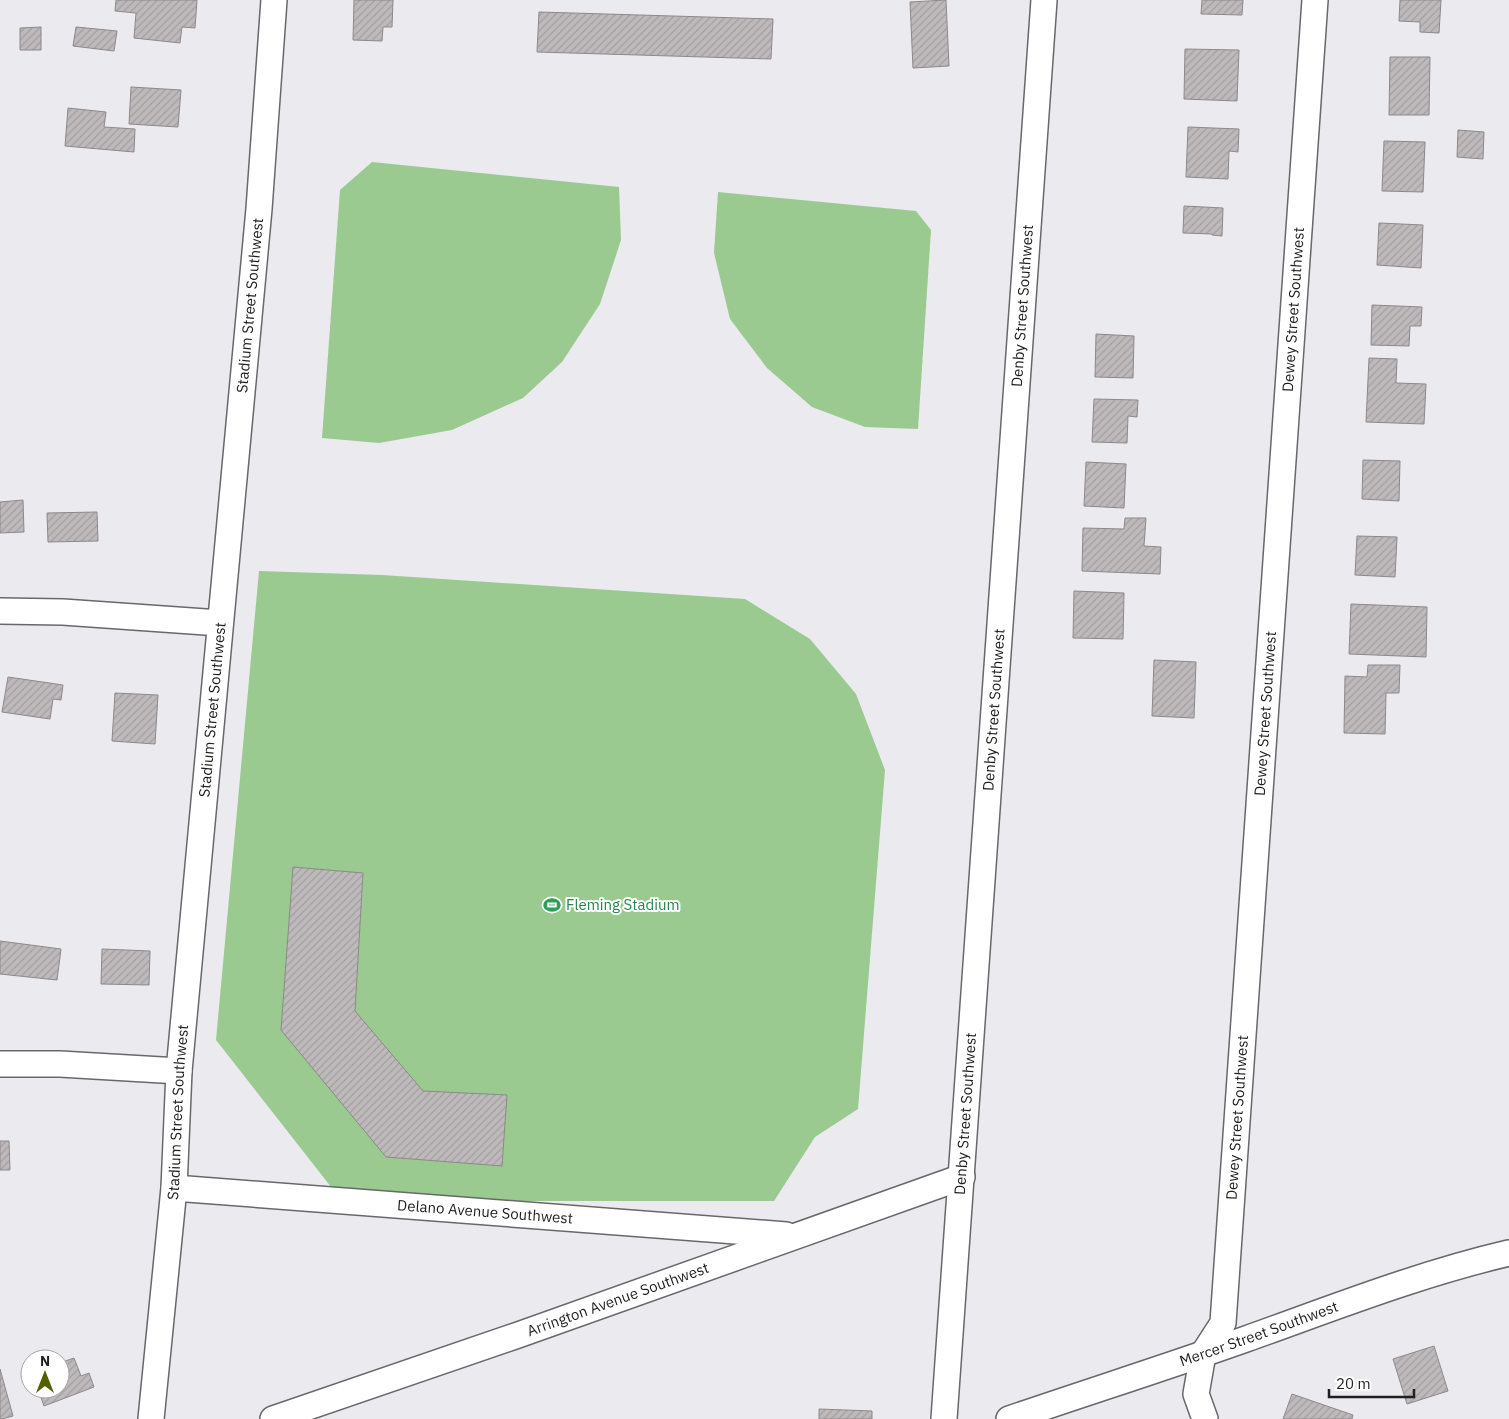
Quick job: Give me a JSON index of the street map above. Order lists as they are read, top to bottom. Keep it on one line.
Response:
{"streets":{"street":["Stadium Street Southwest","Denby Street Southwest","Dewey Street Southwest","Delano Avenue Southwest","Arrington Avenue Southwest","Mercer Street Southwest"]},"crossings":[["Stadium Street Southwest","Delano Avenue Southwest"],["Denby Street Southwest","Arrington Avenue Southwest"],["Dewey Street Southwest","Mercer Street Southwest"],["Delano Avenue Southwest","Arrington Avenue Southwest"]],"places":{"sports":["Fleming Stadium"]},"scale_bar":"20 m","north":"top"}
